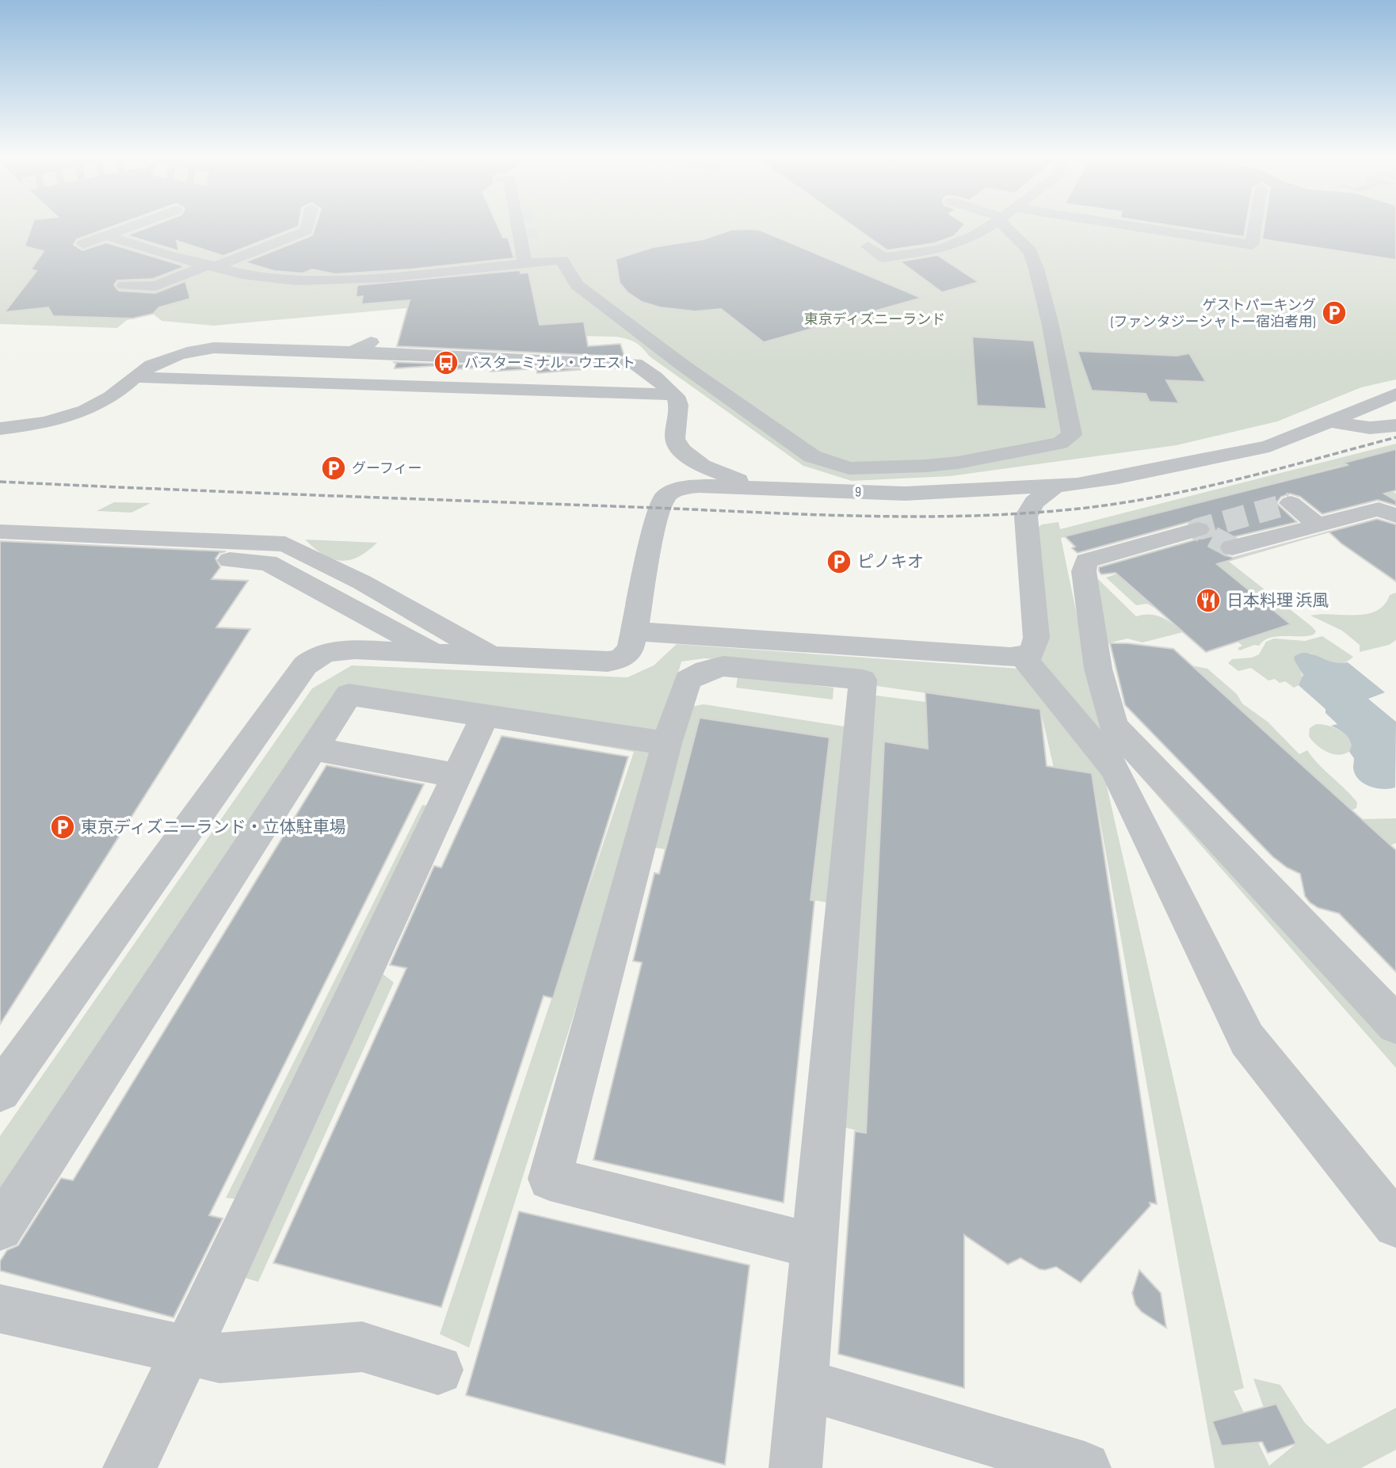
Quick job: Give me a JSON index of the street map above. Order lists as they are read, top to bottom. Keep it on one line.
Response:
{"streets":{"street":["9"]},"parks":["東京ディズニーランド"],"places":{"parking":["ゲストパーキング (ファンタジーシャトー宿泊者用)","グーフィー","ピノキオ","東京ディズニーランド・立体駐車場"],"bus stop":["バスターミナル・ウエスト"],"restaurant":["日本料理 浜風"]}}
